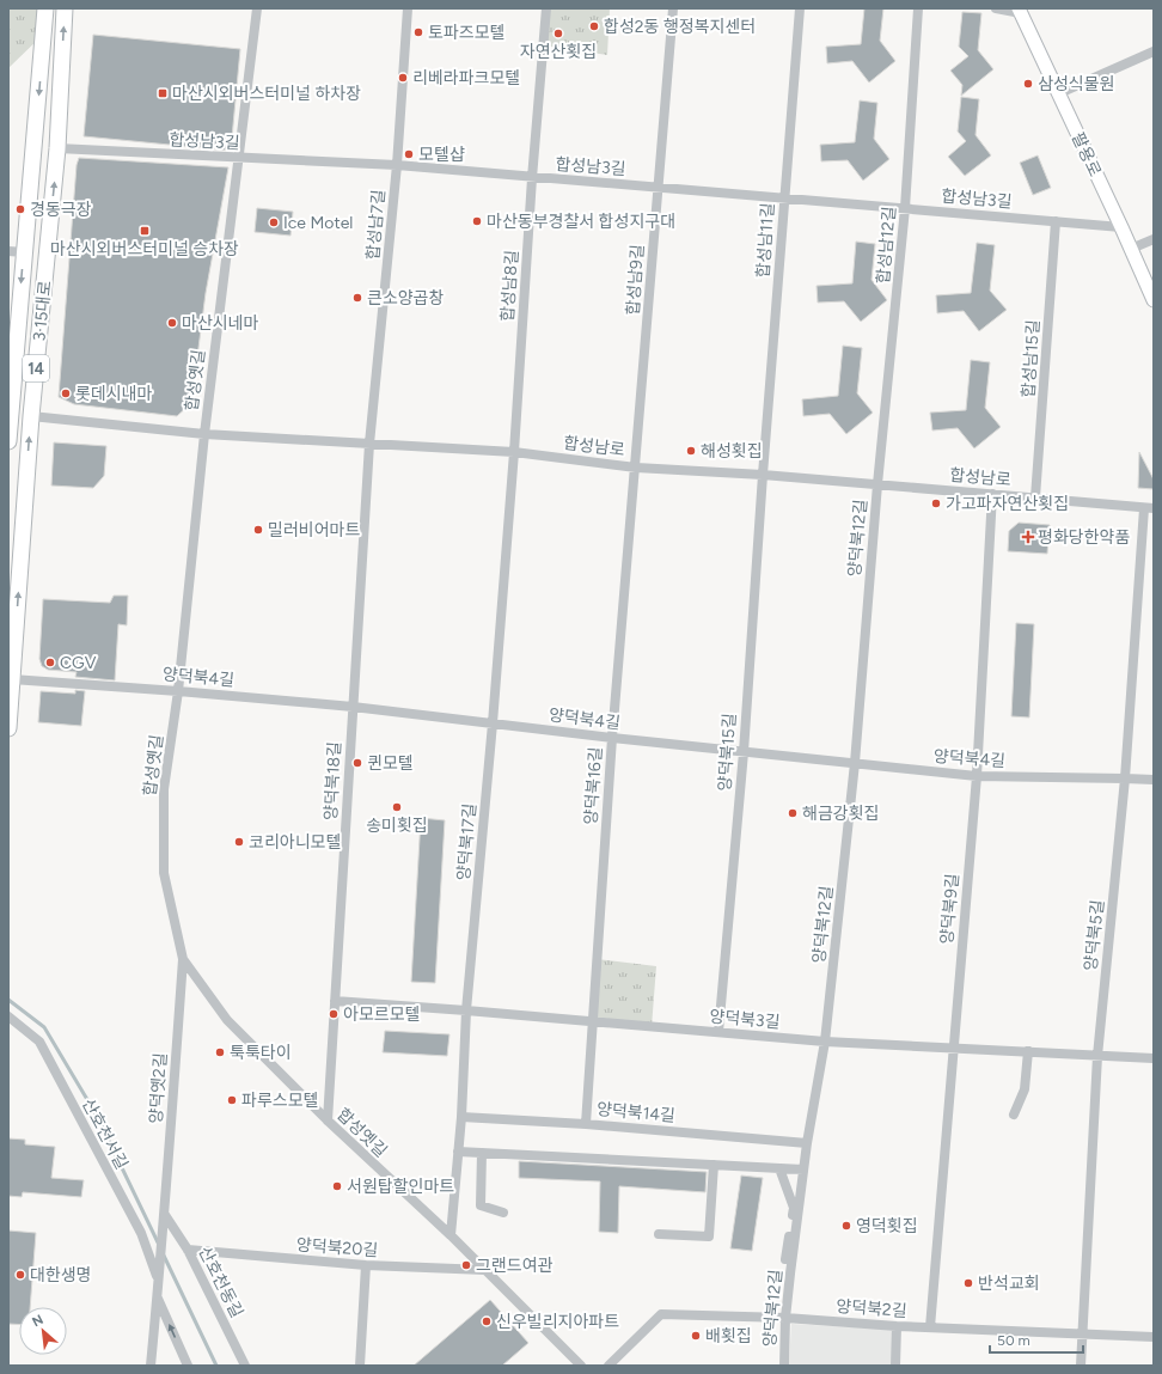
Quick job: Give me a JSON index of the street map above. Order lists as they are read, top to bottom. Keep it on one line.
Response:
{"streets":{"main road":["팔용로","3·15대로","14"],"street":["합성남3길","합성남7길","합성남11길","합성남12길","합성남9길","합성남8길","합성남15길","합성옛길","합성남로","양덕북12길","양덕북4길","양덕북15길","양덕북18길","양덕북16길","양덕북17길","양덕북9길","양덕북5길","양덕북3길","양덕옛2길","양덕북14길","산호천서길","양덕북20길","산호천동길","양덕북2길"]},"crossings":[["합성남3길","팔용로"],["합성남3길","합성남7길"],["합성남3길","합성남11길"],["합성남3길","합성남12길"],["합성남3길","합성남9길"],["합성남3길","합성남8길"],["합성남3길","3·15대로"],["합성남3길","합성남15길"],["합성남3길","합성옛길"],["합성남7길","합성남로"],["합성남7길","양덕북18길"],["합성남11길","합성남로"],["합성남11길","양덕북15길"],["합성남12길","합성남로"],["합성남12길","양덕북12길"],["합성남9길","합성남로"],["합성남9길","양덕북16길"],["합성남8길","합성남로"],["합성남8길","양덕북17길"],["3·15대로","합성남로"],["3·15대로","양덕북4길"],["합성남15길","합성남로"],["합성옛길","합성남로"],["합성옛길","양덕북4길"],["합성옛길","양덕북18길"],["합성옛길","양덕북17길"],["합성옛길","양덕옛2길"],["합성옛길","양덕북20길"],["합성남로","양덕북12길"],["합성남로","양덕북15길"],["합성남로","양덕북18길"],["합성남로","양덕북16길"],["합성남로","양덕북17길"],["합성남로","양덕북9길"],["합성남로","양덕북5길"],["양덕북12길","양덕북4길"],["양덕북12길","양덕북3길"],["양덕북12길","양덕북14길"],["양덕북12길","양덕북2길"],["양덕북4길","양덕북15길"],["양덕북4길","양덕북18길"],["양덕북4길","양덕북16길"],["양덕북4길","양덕북17길"],["양덕북4길","양덕북9길"],["양덕북4길","양덕북5길"],["양덕북15길","양덕북3길"],["양덕북18길","양덕북3길"],["양덕북16길","양덕북3길"],["양덕북16길","양덕북14길"],["양덕북17길","양덕북3길"],["양덕북17길","양덕북14길"],["양덕북9길","양덕북3길"],["양덕북9길","양덕북2길"],["양덕북5길","양덕북3길"],["양덕북5길","양덕북2길"],["양덕옛2길","산호천서길"],["양덕옛2길","산호천동길"],["양덕북20길","산호천동길"]],"places":{"other":["합성2동 행정복지센터","토파즈모텔","자연산횟집","리베라파크모텔","삼성식물원","모텔샵","경동극장","마산동부경찰서 합성지구대","Ice Motel","큰소양곱창","마산시네마","롯데시내마","해성횟집","가고파자연산횟집","밀러비어마트","CGV","퀸모텔","송미횟집","해금강횟집","코리아니모텔","아모르모텔","툭툭타이","파루스모텔","서원탑할인마트","영덕횟집","그랜드여관","대한생명","반석교회","신우빌리지아파트","배횟집"],"transit":["마산시외버스터미널 하차장","마산시외버스터미널 승차장"],"health":["평화당한약품"]},"scale_bar":"50 m","north":"top left"}
